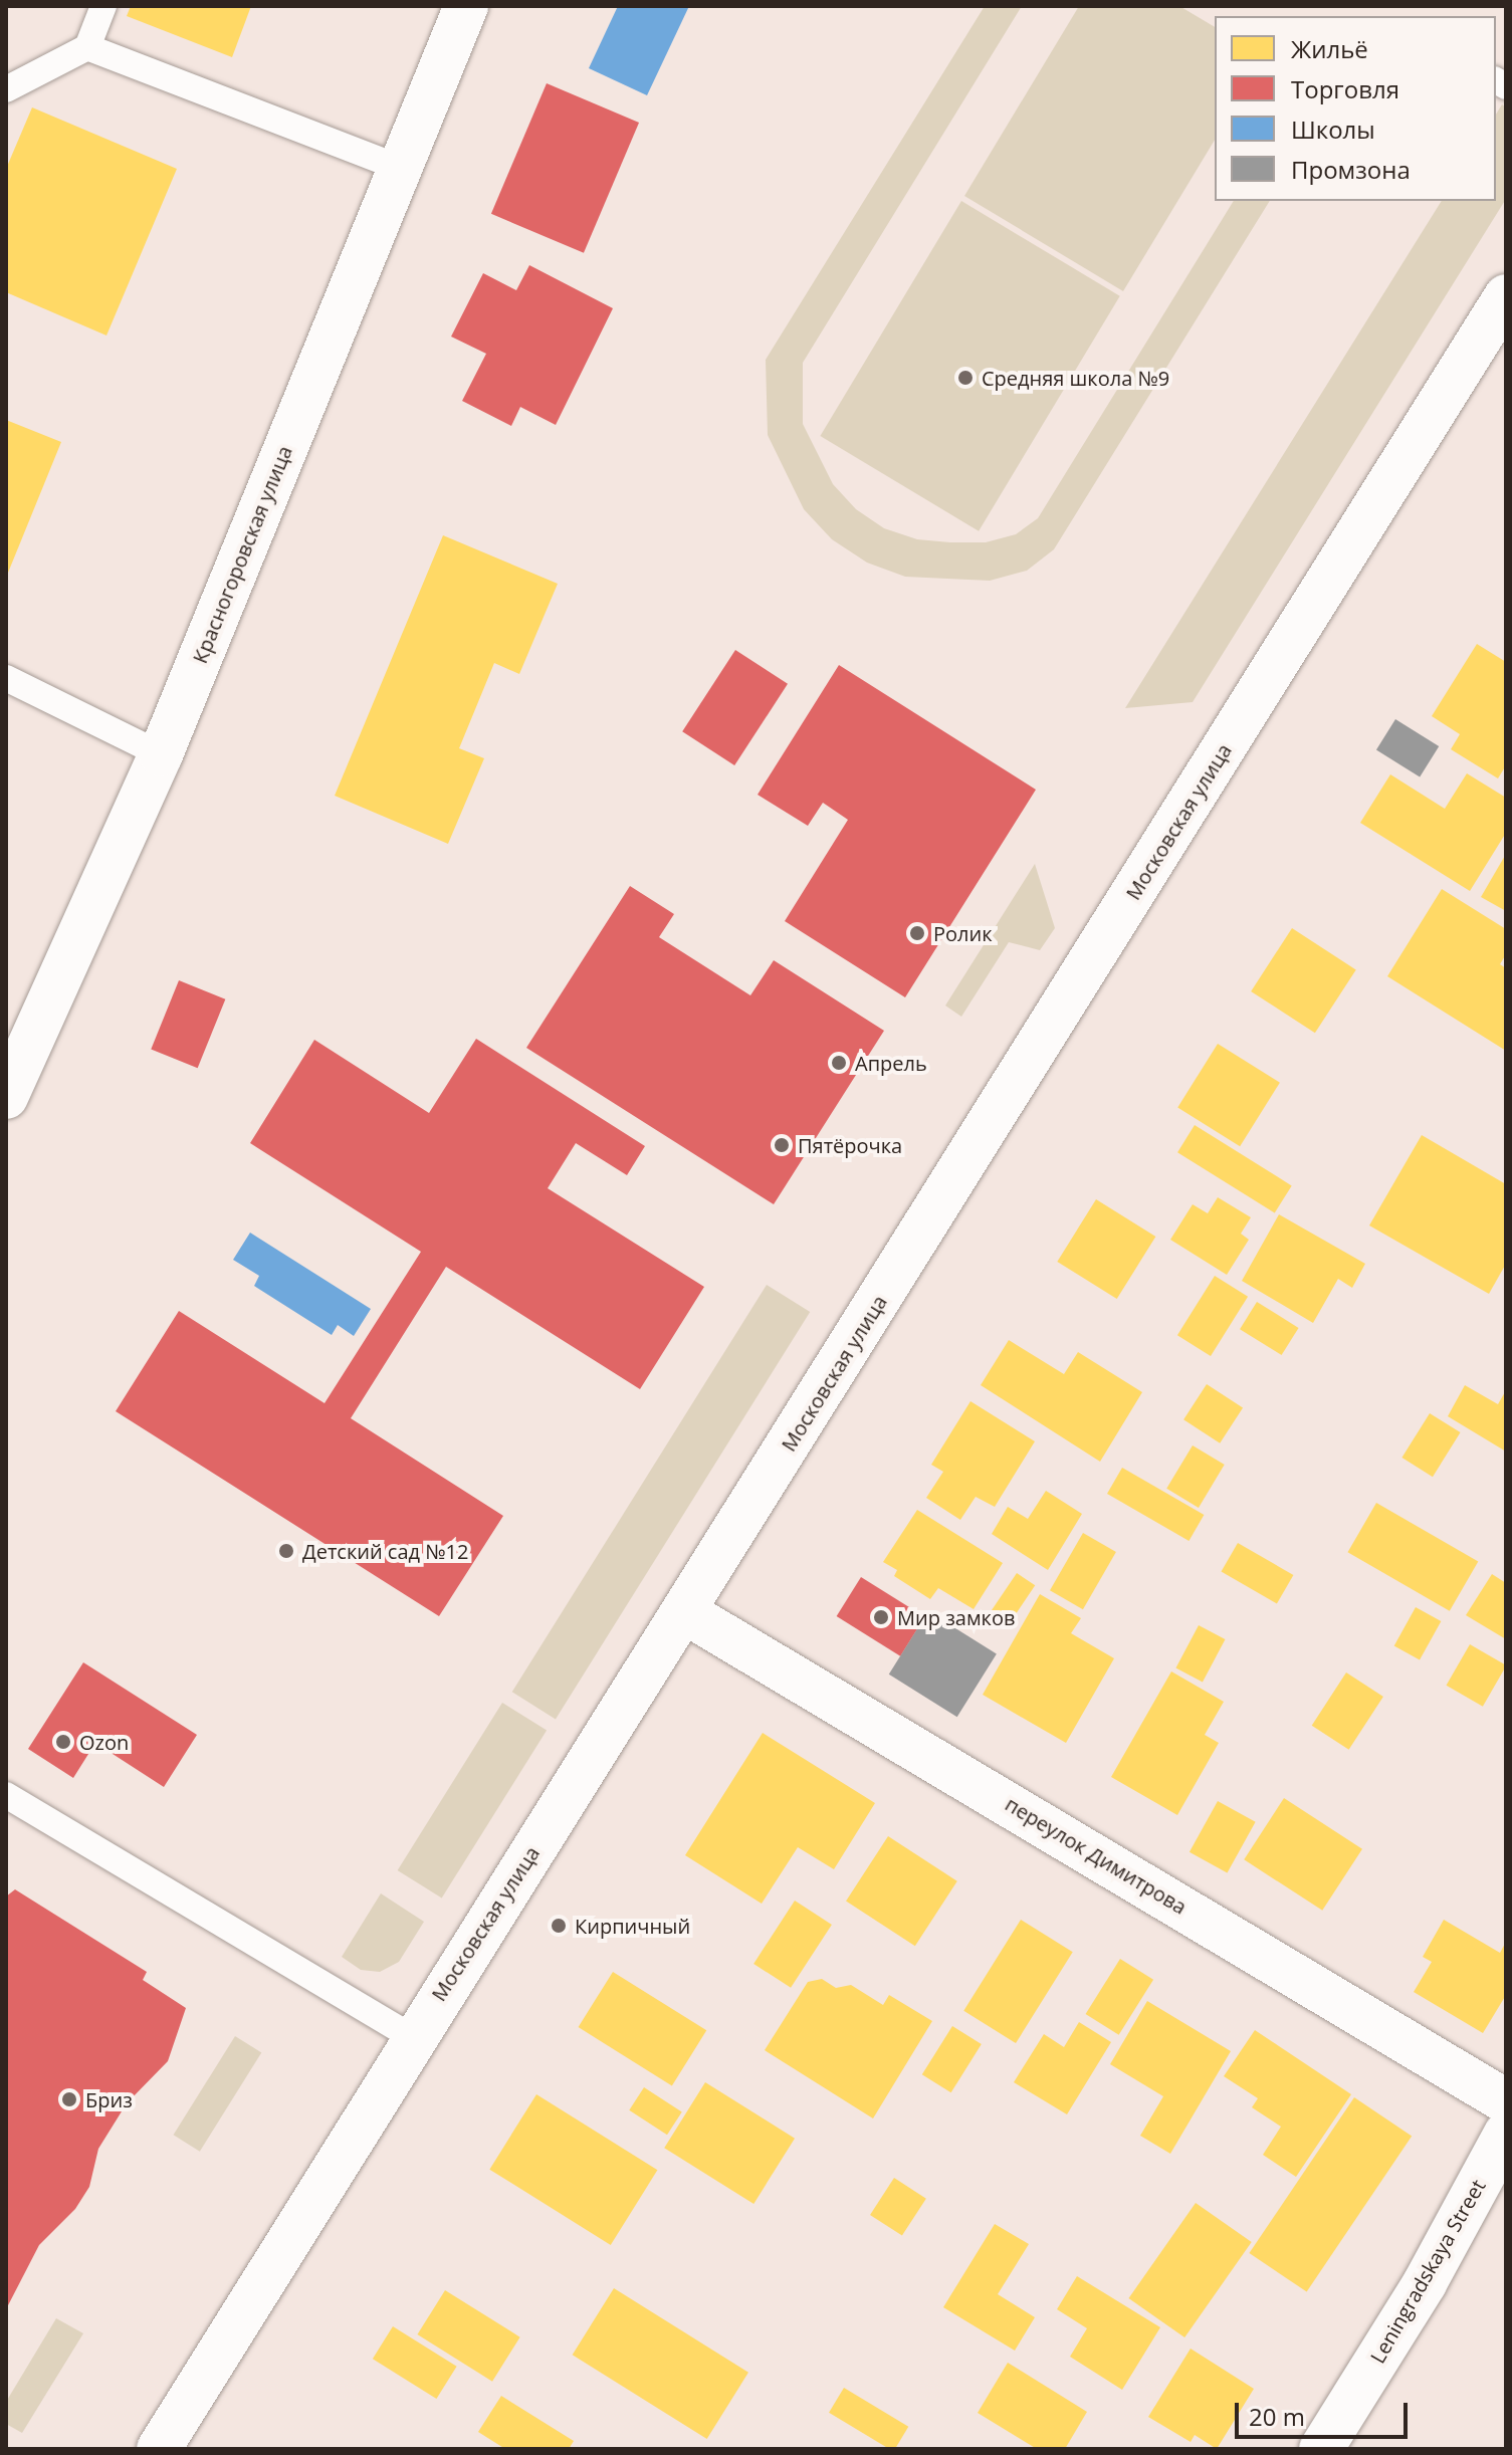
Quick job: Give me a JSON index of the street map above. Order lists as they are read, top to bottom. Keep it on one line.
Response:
{"streets":{"main road":["Красногоровская улица","Московская улица","переулок Димитрова","Leningradskaya Street"]},"crossings":[["Московская улица","переулок Димитрова"]],"places":["Средняя школа №9","Ролик","Апрель","Пятёрочка","Детский сад №12","Мир замков","Ozon","Кирпичный","Бриз"],"legend":["Жильё","Торговля","Школы","Промзона"],"scale_bar":"20 m"}
